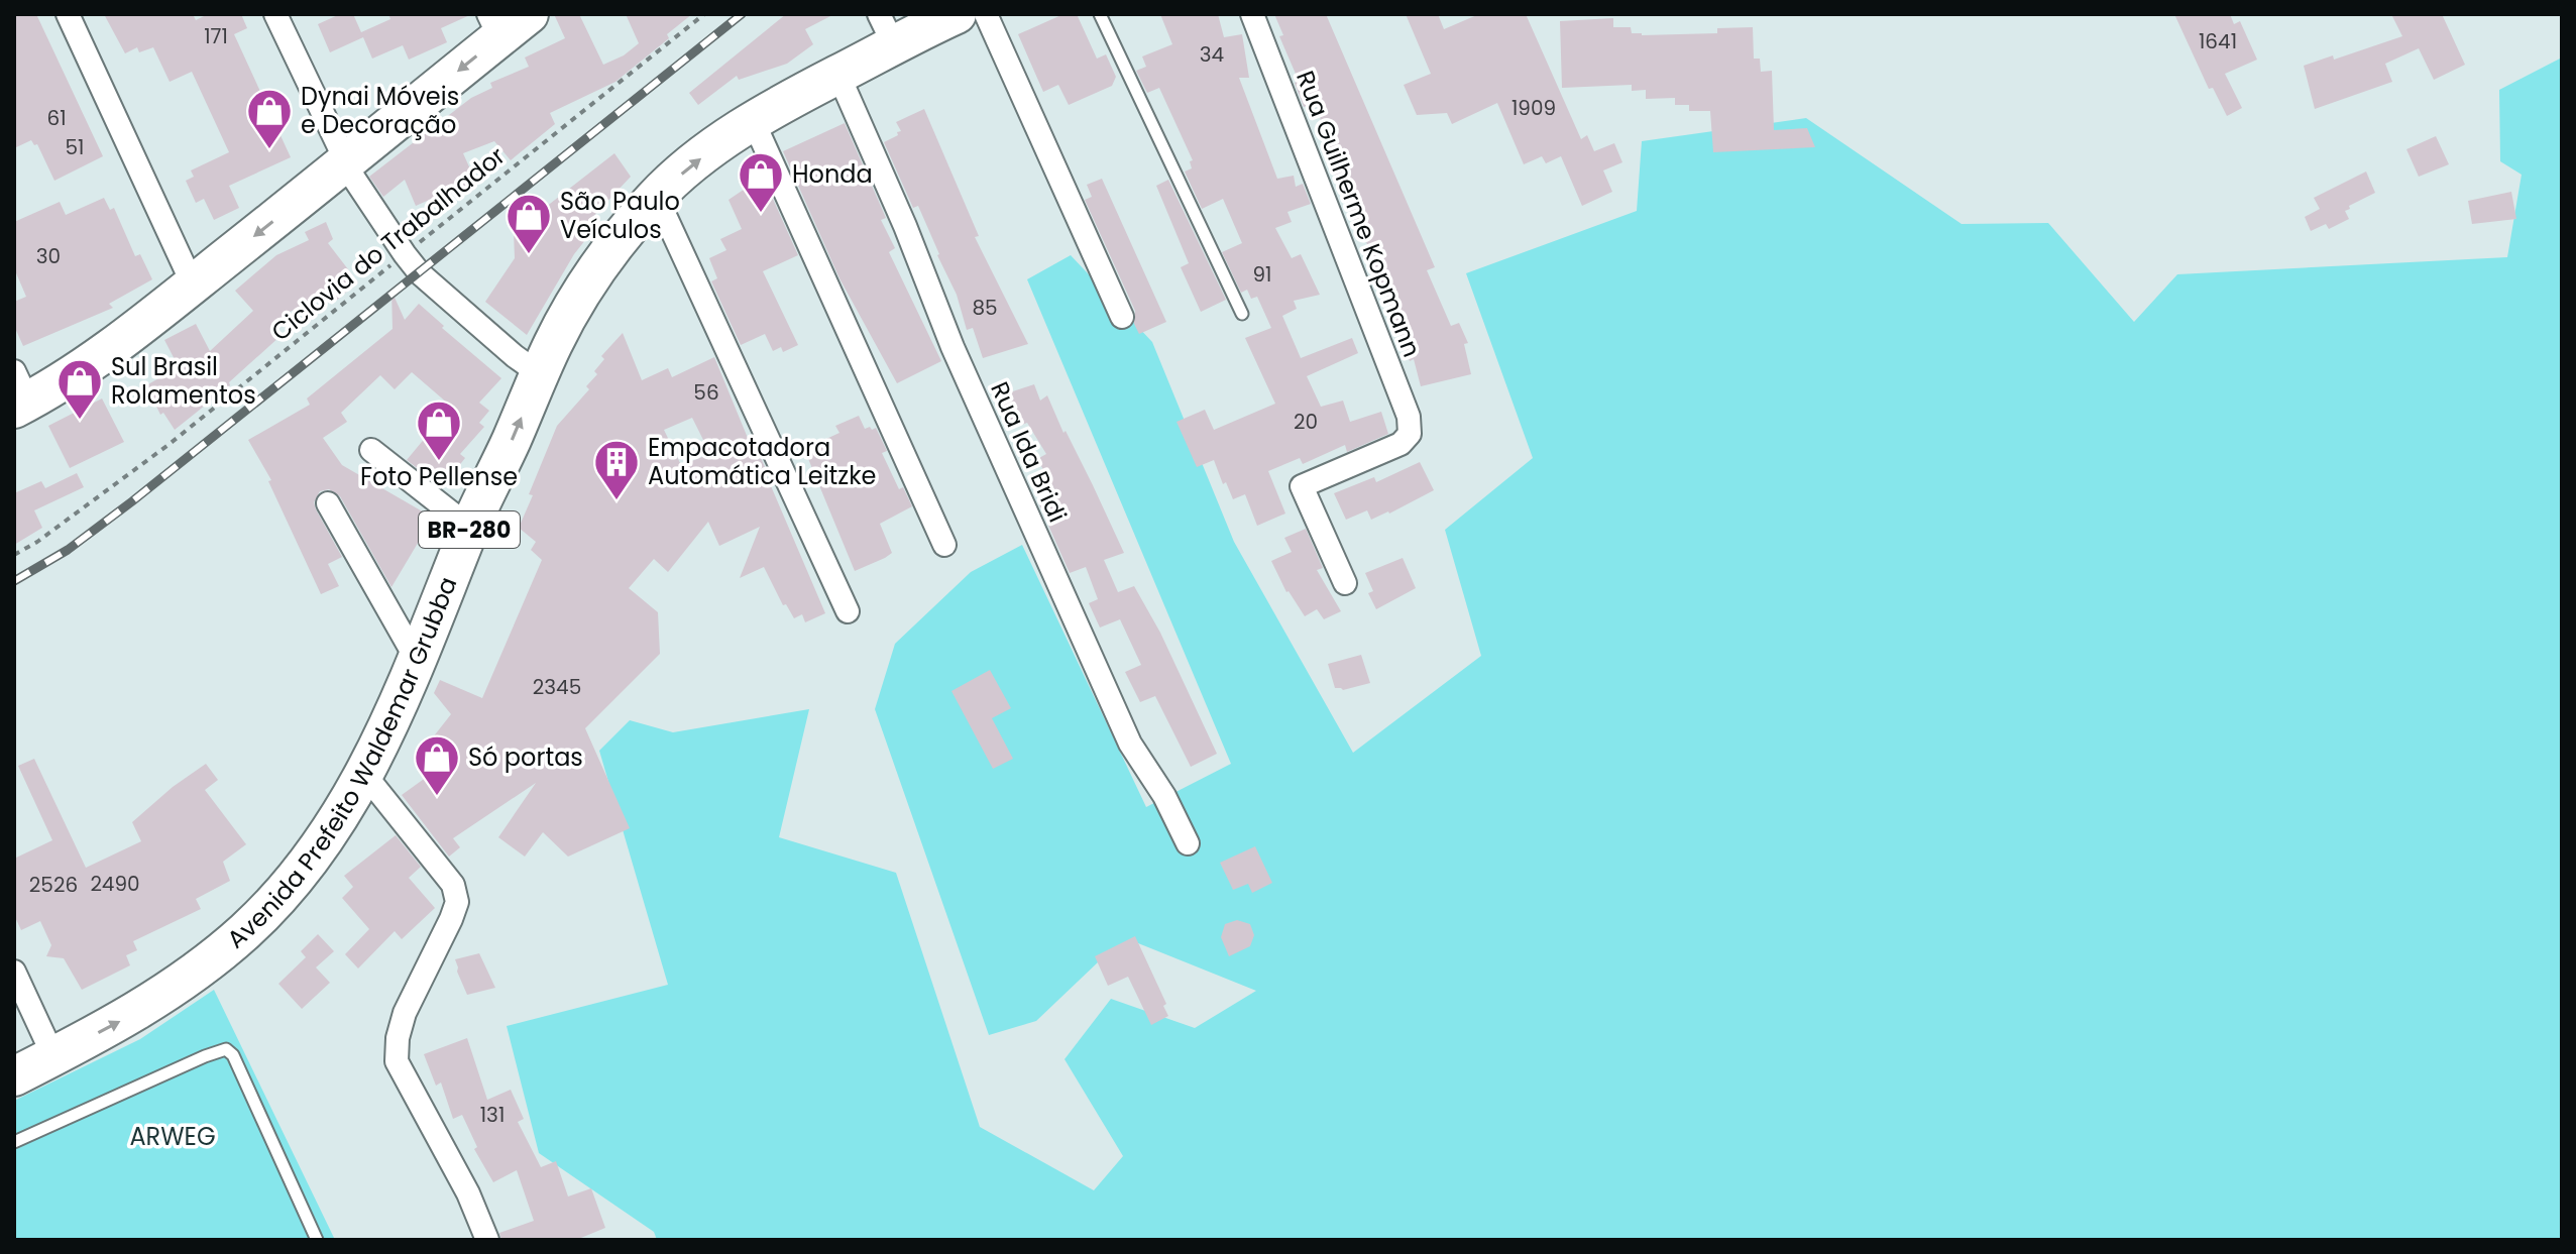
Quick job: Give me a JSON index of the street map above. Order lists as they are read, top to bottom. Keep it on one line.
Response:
{"streets":{"highway":["BR-280","Avenida Prefeito Waldemar Grubba"],"street":["Rua Guilherme Kopmann","Rua Ida Bridi"],"path":["Ciclovia do Trabalhador"]},"crossings":[["Rua Ida Bridi","Avenida Prefeito Waldemar Grubba"]],"one_way":["Avenida Prefeito Waldemar Grubba"],"parks":["ARWEG"],"places":{"shop":["Dynai Móveis e Decoração","Honda","São Paulo Veículos","Sul Brasil Rolamentos","Foto Pellense","Só portas"],"building":["Empacotadora Automática Leitzke"]},"house_numbers":["171","1641","34","1909","61","51","30","91","85","56","20","2345","2490","2526","131"]}
